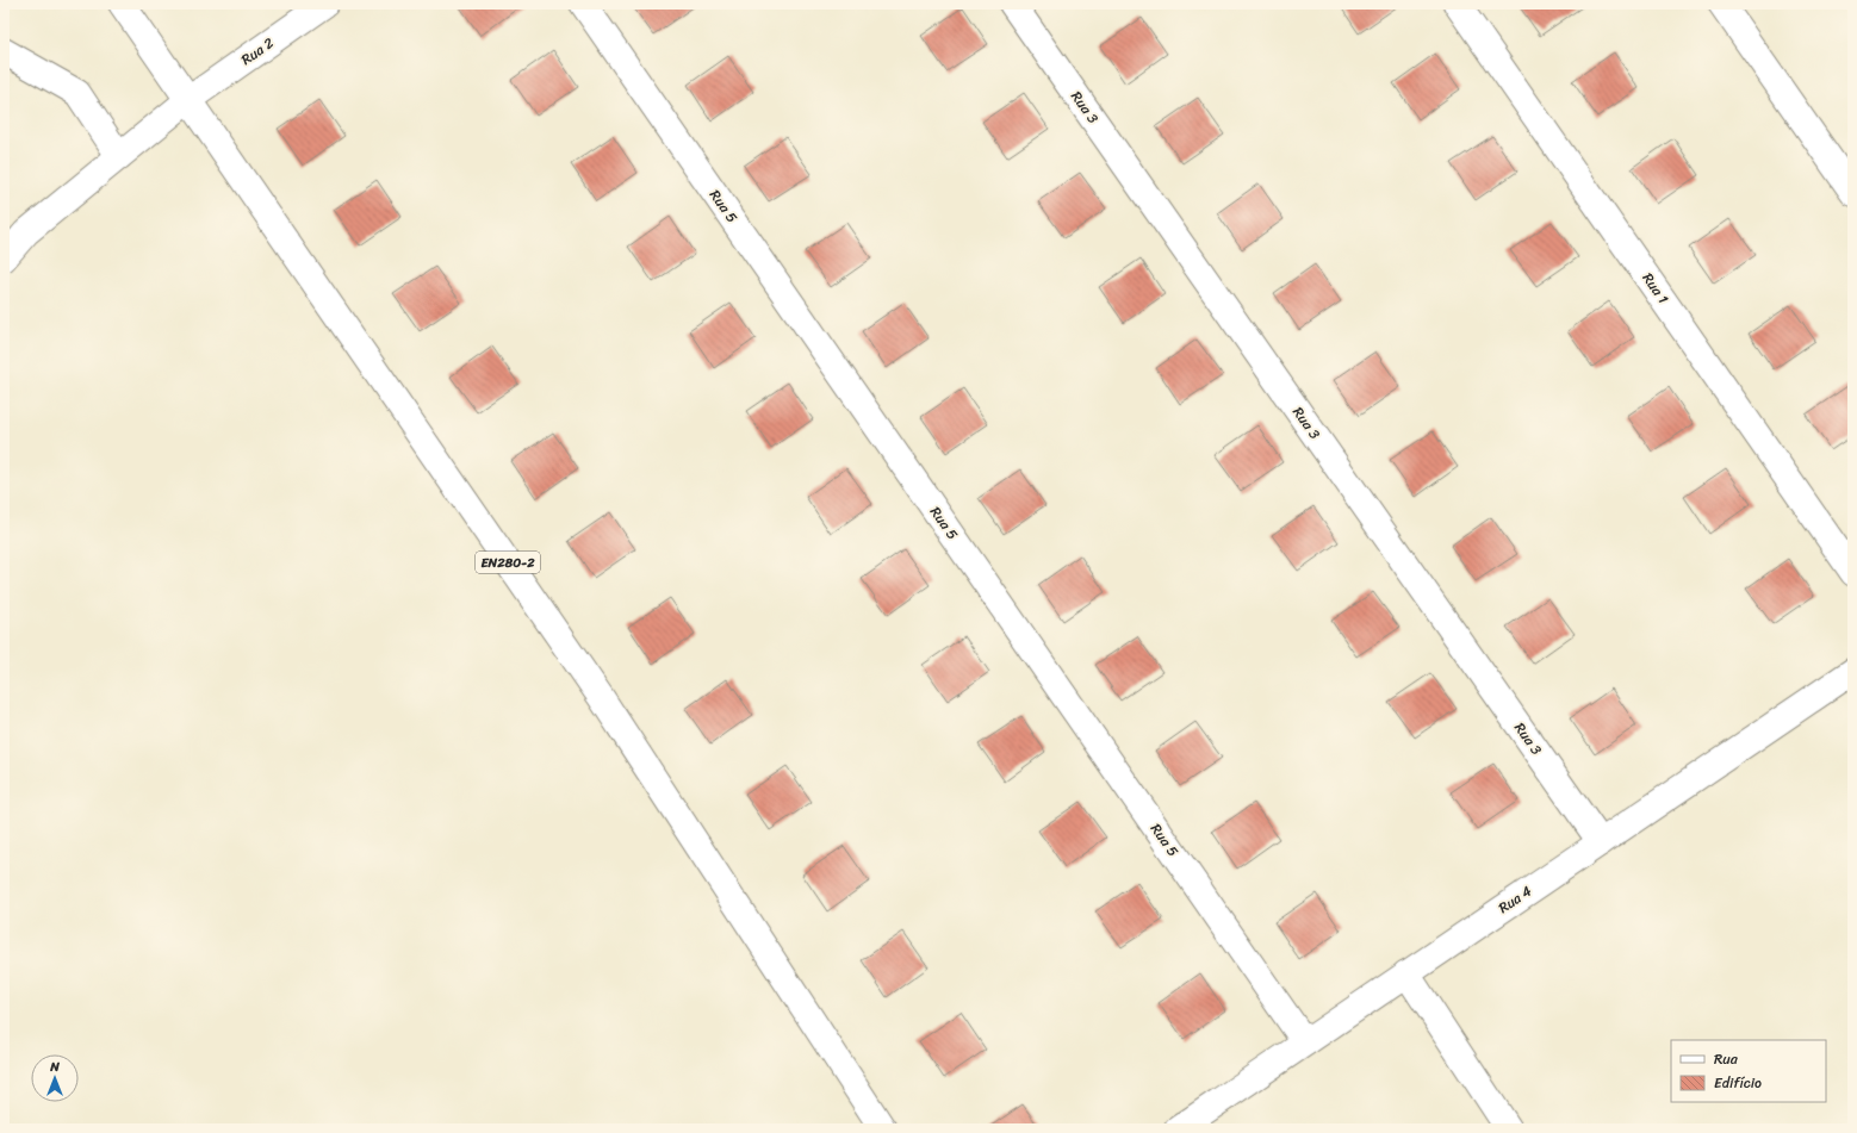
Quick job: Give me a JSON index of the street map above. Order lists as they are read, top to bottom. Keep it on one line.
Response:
{"streets":{"street":["Rua 2","Rua 3","Rua 5","Rua 1","EN280-2","Rua 4"]},"crossings":[["Rua 2","EN280-2"],["Rua 3","Rua 4"],["Rua 5","Rua 4"]],"legend":["Rua","Edifício"],"north":"top"}
